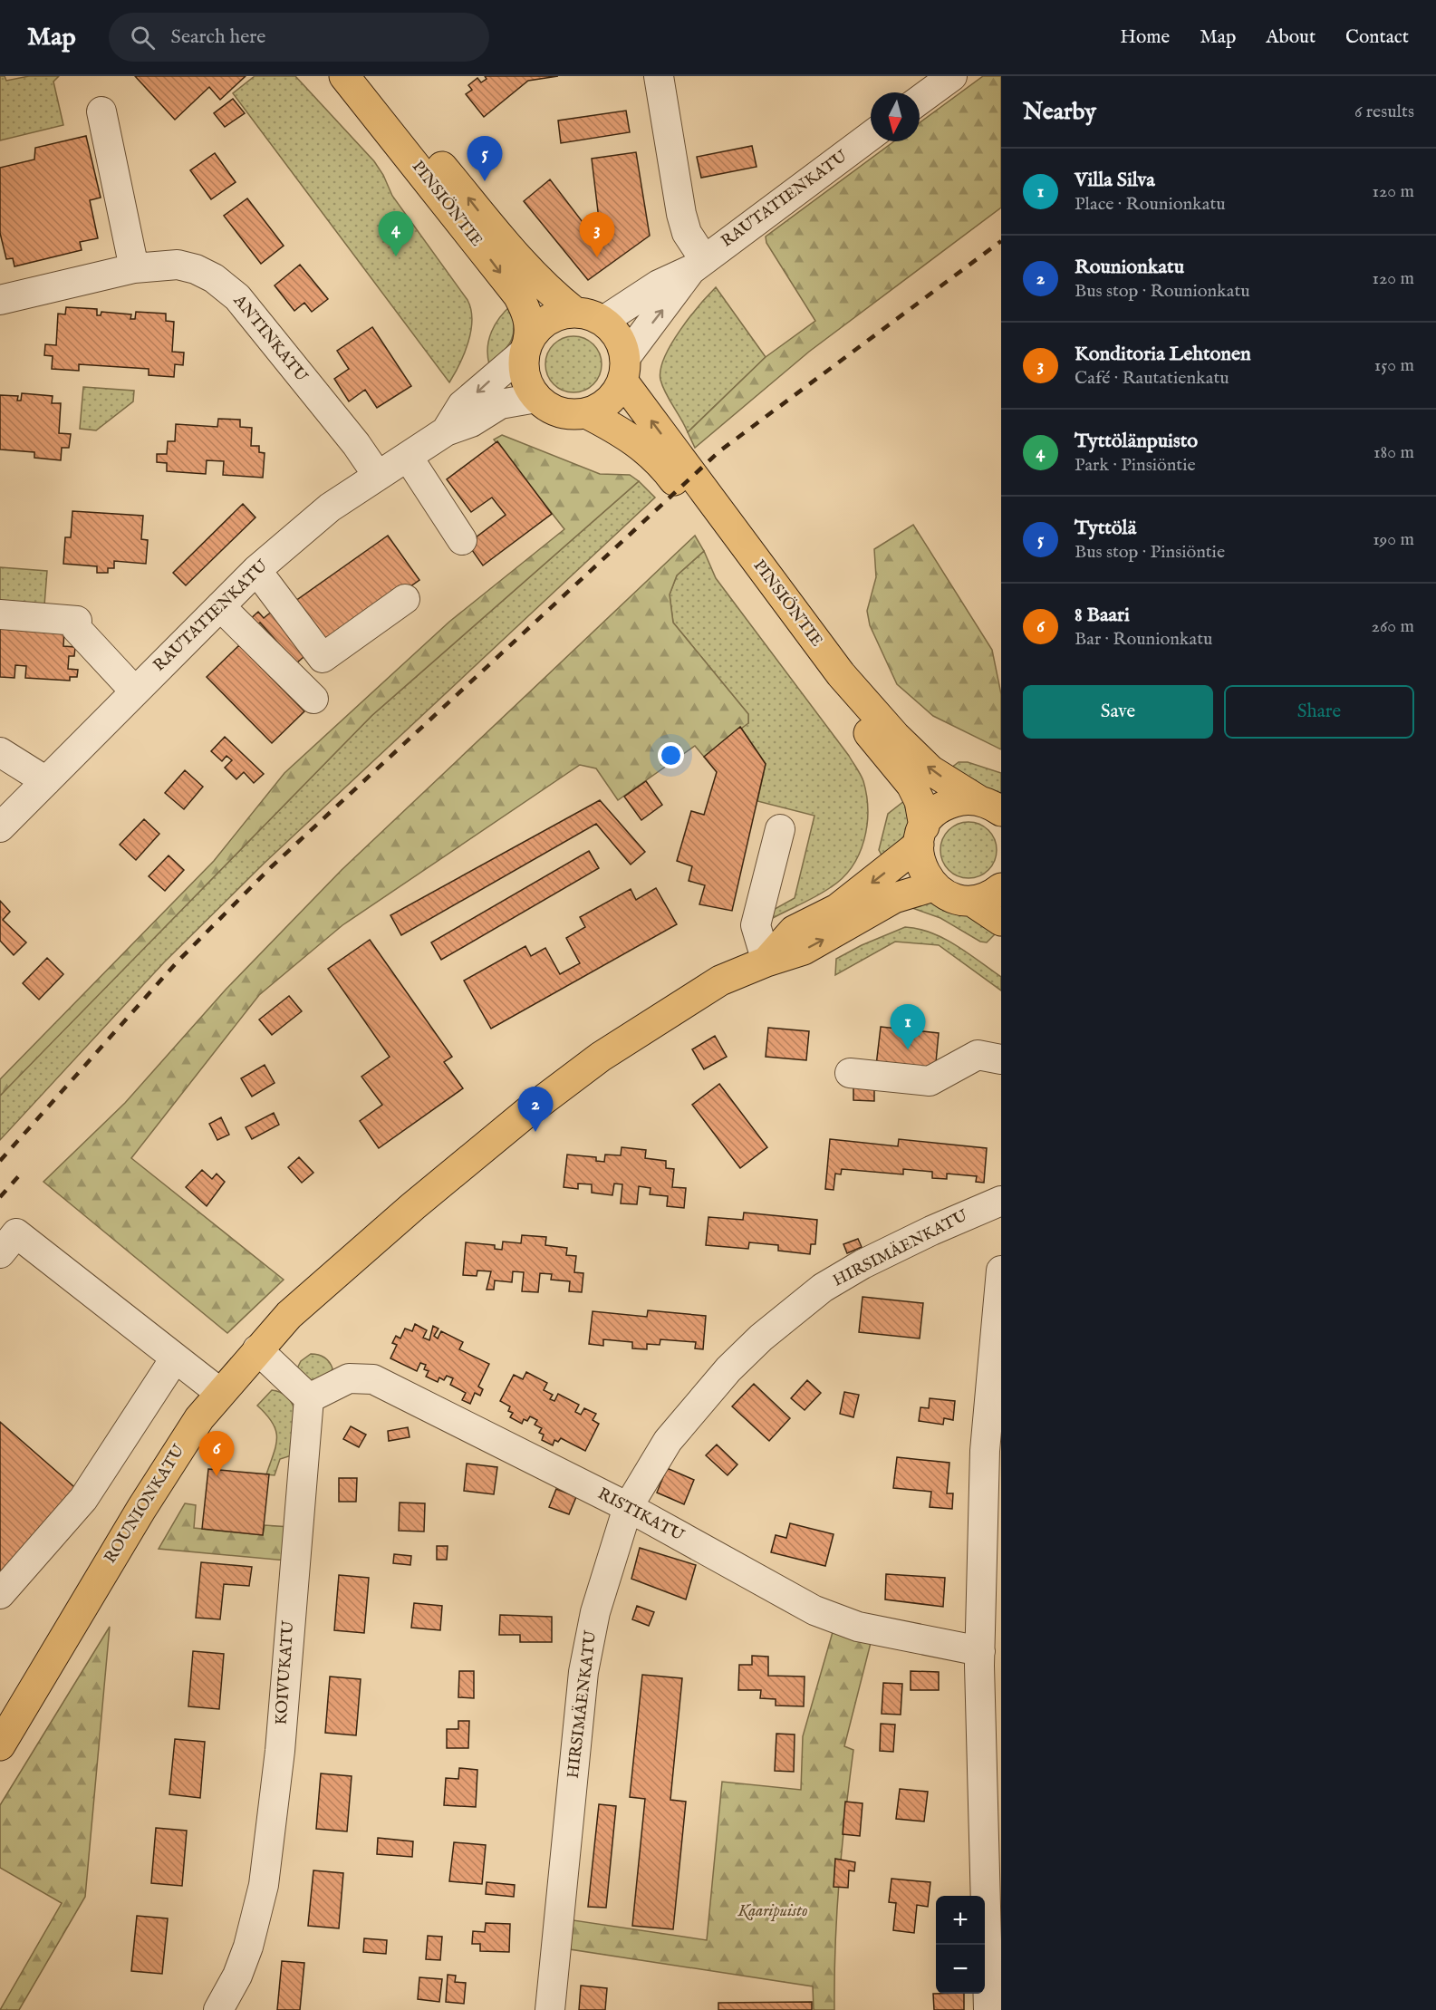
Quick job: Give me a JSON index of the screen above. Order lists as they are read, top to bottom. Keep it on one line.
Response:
{"streets":{"main road":["PINSIÖNTIE","ROUNIONKATU"],"street":["RAUTATIENKATU","ANTINKATU","HIRSIMÄENKATU","RISTIKATU","KOIVUKATU"]},"crossings":[["RAUTATIENKATU","PINSIÖNTIE"],["RAUTATIENKATU","ANTINKATU"],["PINSIÖNTIE","ROUNIONKATU"],["HIRSIMÄENKATU","RISTIKATU"],["RISTIKATU","KOIVUKATU"]],"parks":["Kaaripuisto"],"north":"bottom","page":{"header":"Map","search":"Search here","nav":["Home","Map","About","Contact"],"heading":["Nearby","6 results"],"pins":["5","4","3","1","2","6"],"list":[{"mark":"1","name":"Villa Silva","note":"Place · Rounionkatu","value":"120 m"},{"mark":"2","name":"Rounionkatu","note":"Bus stop · Rounionkatu","value":"120 m"},{"mark":"3","name":"Konditoria Lehtonen","note":"Café · Rautatienkatu","value":"150 m"},{"mark":"4","name":"Tyttölänpuisto","note":"Park · Pinsiöntie","value":"180 m"},{"mark":"5","name":"Tyttölä","note":"Bus stop · Pinsiöntie","value":"190 m"},{"mark":"6","name":"8 Baari","note":"Bar · Rounionkatu","value":"260 m"}],"buttons":["Save","Share"],"map_buttons":["+","−"]}}
